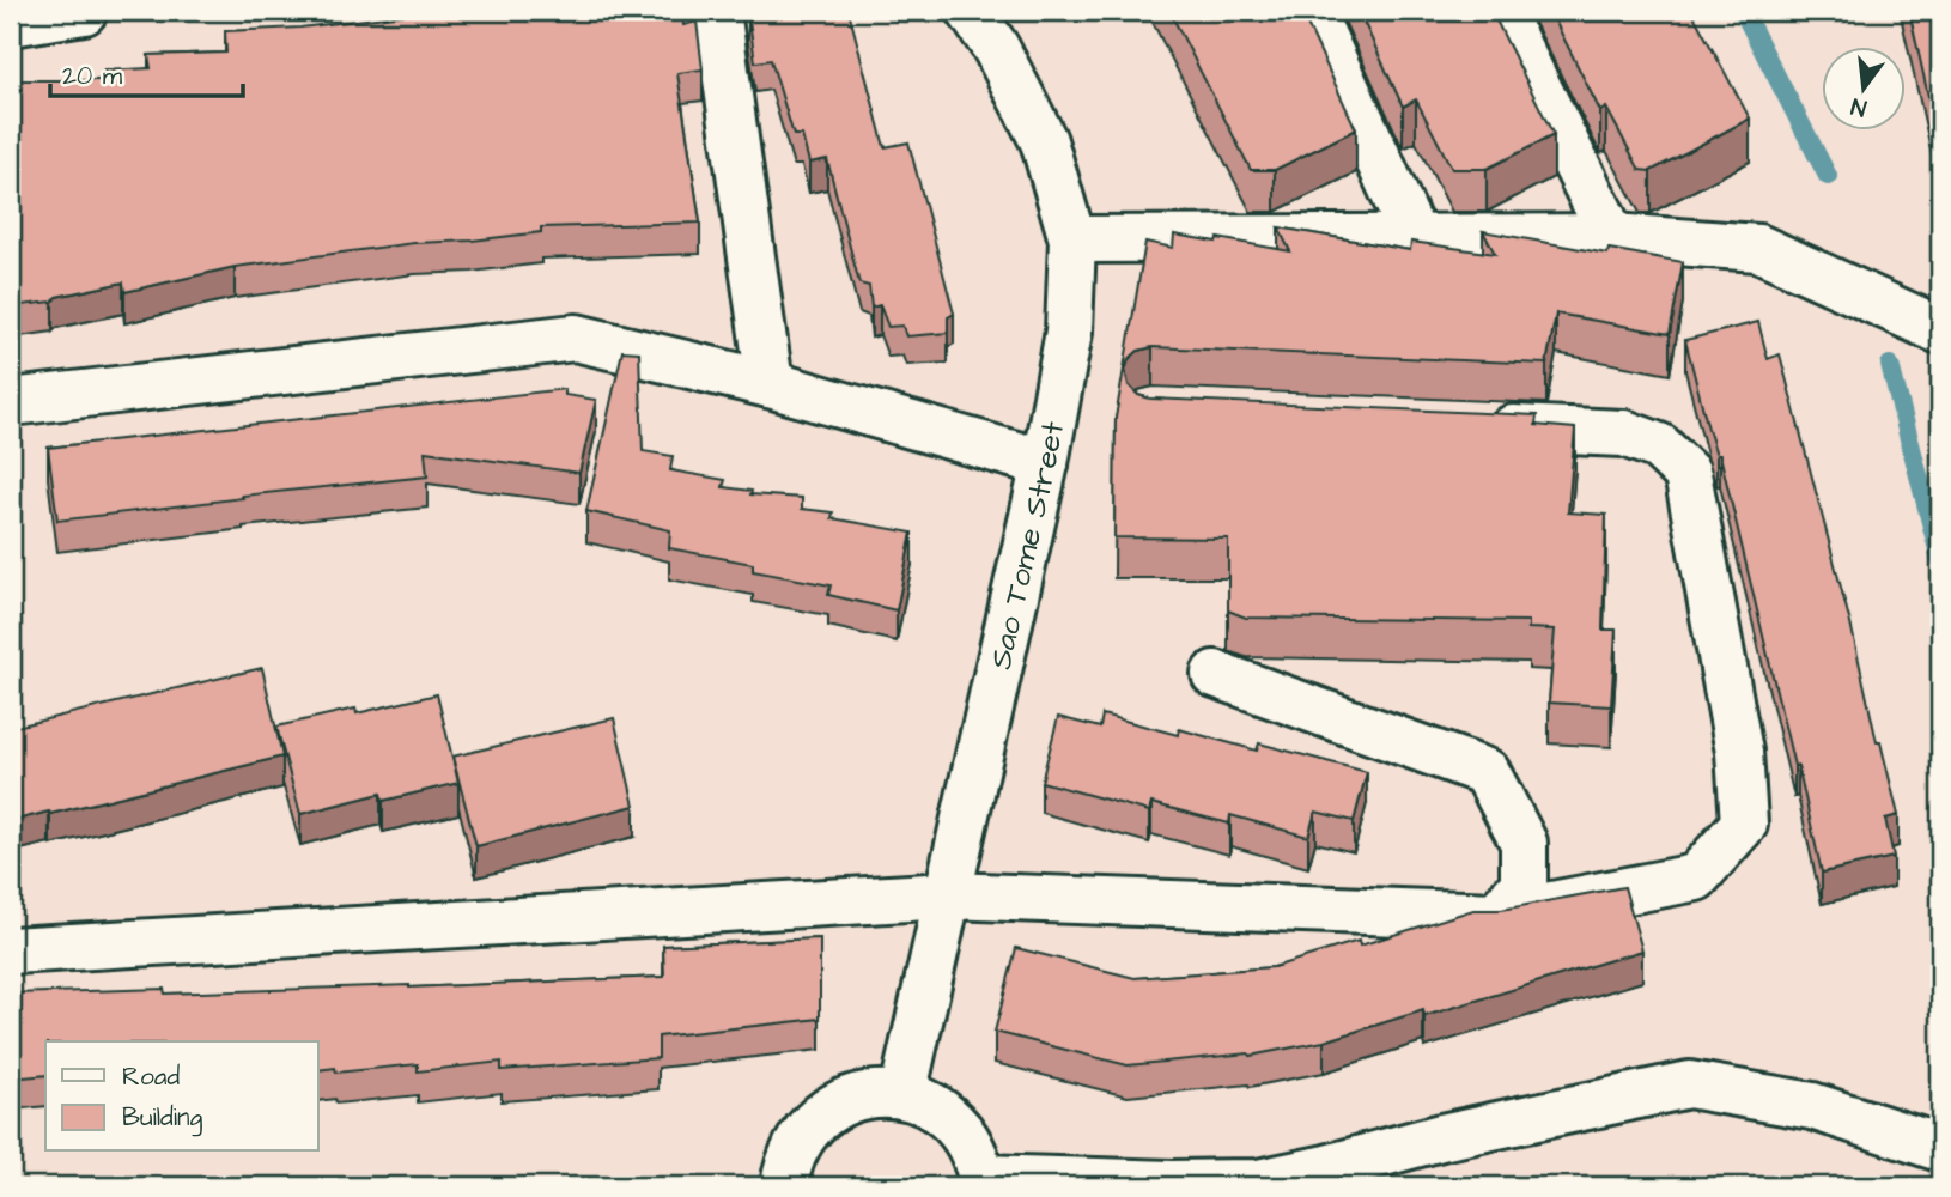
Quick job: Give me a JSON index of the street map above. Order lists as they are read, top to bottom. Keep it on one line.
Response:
{"streets":{"street":["Sao Tome Street"]},"legend":["Road","Building"],"scale_bar":"20 m","north":"bottom"}
